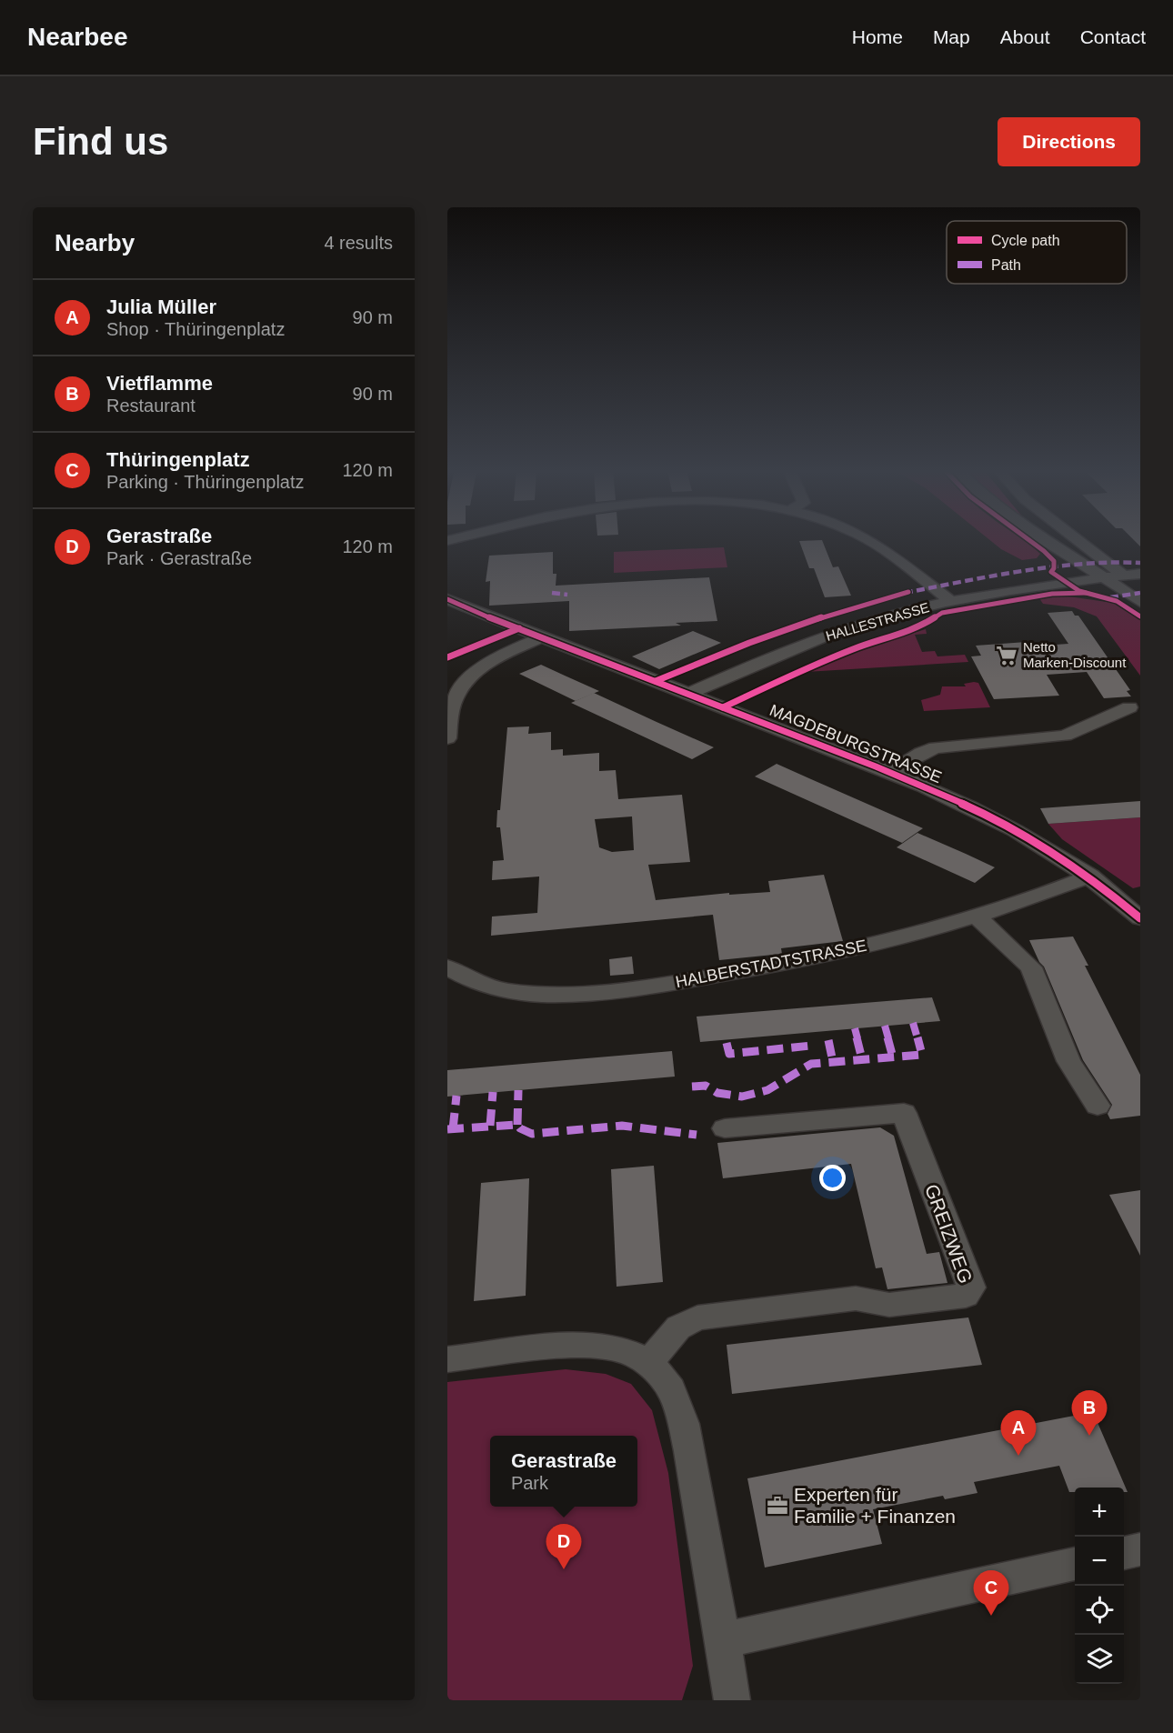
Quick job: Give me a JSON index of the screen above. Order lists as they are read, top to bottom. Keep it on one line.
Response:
{"streets":{"street":["HALLESTRASSE","MAGDEBURGSTRASSE","HALBERSTADTSTRASSE","GREIZWEG"]},"crossings":[["HALLESTRASSE","MAGDEBURGSTRASSE"],["MAGDEBURGSTRASSE","HALBERSTADTSTRASSE"]],"places":{"supermarket":["Netto Marken-Discount"],"office":["Experten für Familie + Finanzen"]},"legend":["Cycle path","Path"],"page":{"header":"Nearbee","nav":["Home","Map","About","Contact"],"buttons":"Directions","title":"Find us","heading":["Nearby","4 results"],"list":[{"mark":"A","name":"Julia Müller","note":"Shop · Thüringenplatz","value":"90 m"},{"mark":"B","name":"Vietflamme","note":"Restaurant","value":"90 m"},{"mark":"C","name":"Thüringenplatz","note":"Parking · Thüringenplatz","value":"120 m"},{"mark":"D","name":"Gerastraße","note":"Park · Gerastraße","value":"120 m"}],"pins":["B","A","D","C"],"popup":["Gerastraße","Park"],"map_buttons":["+","−"]}}
